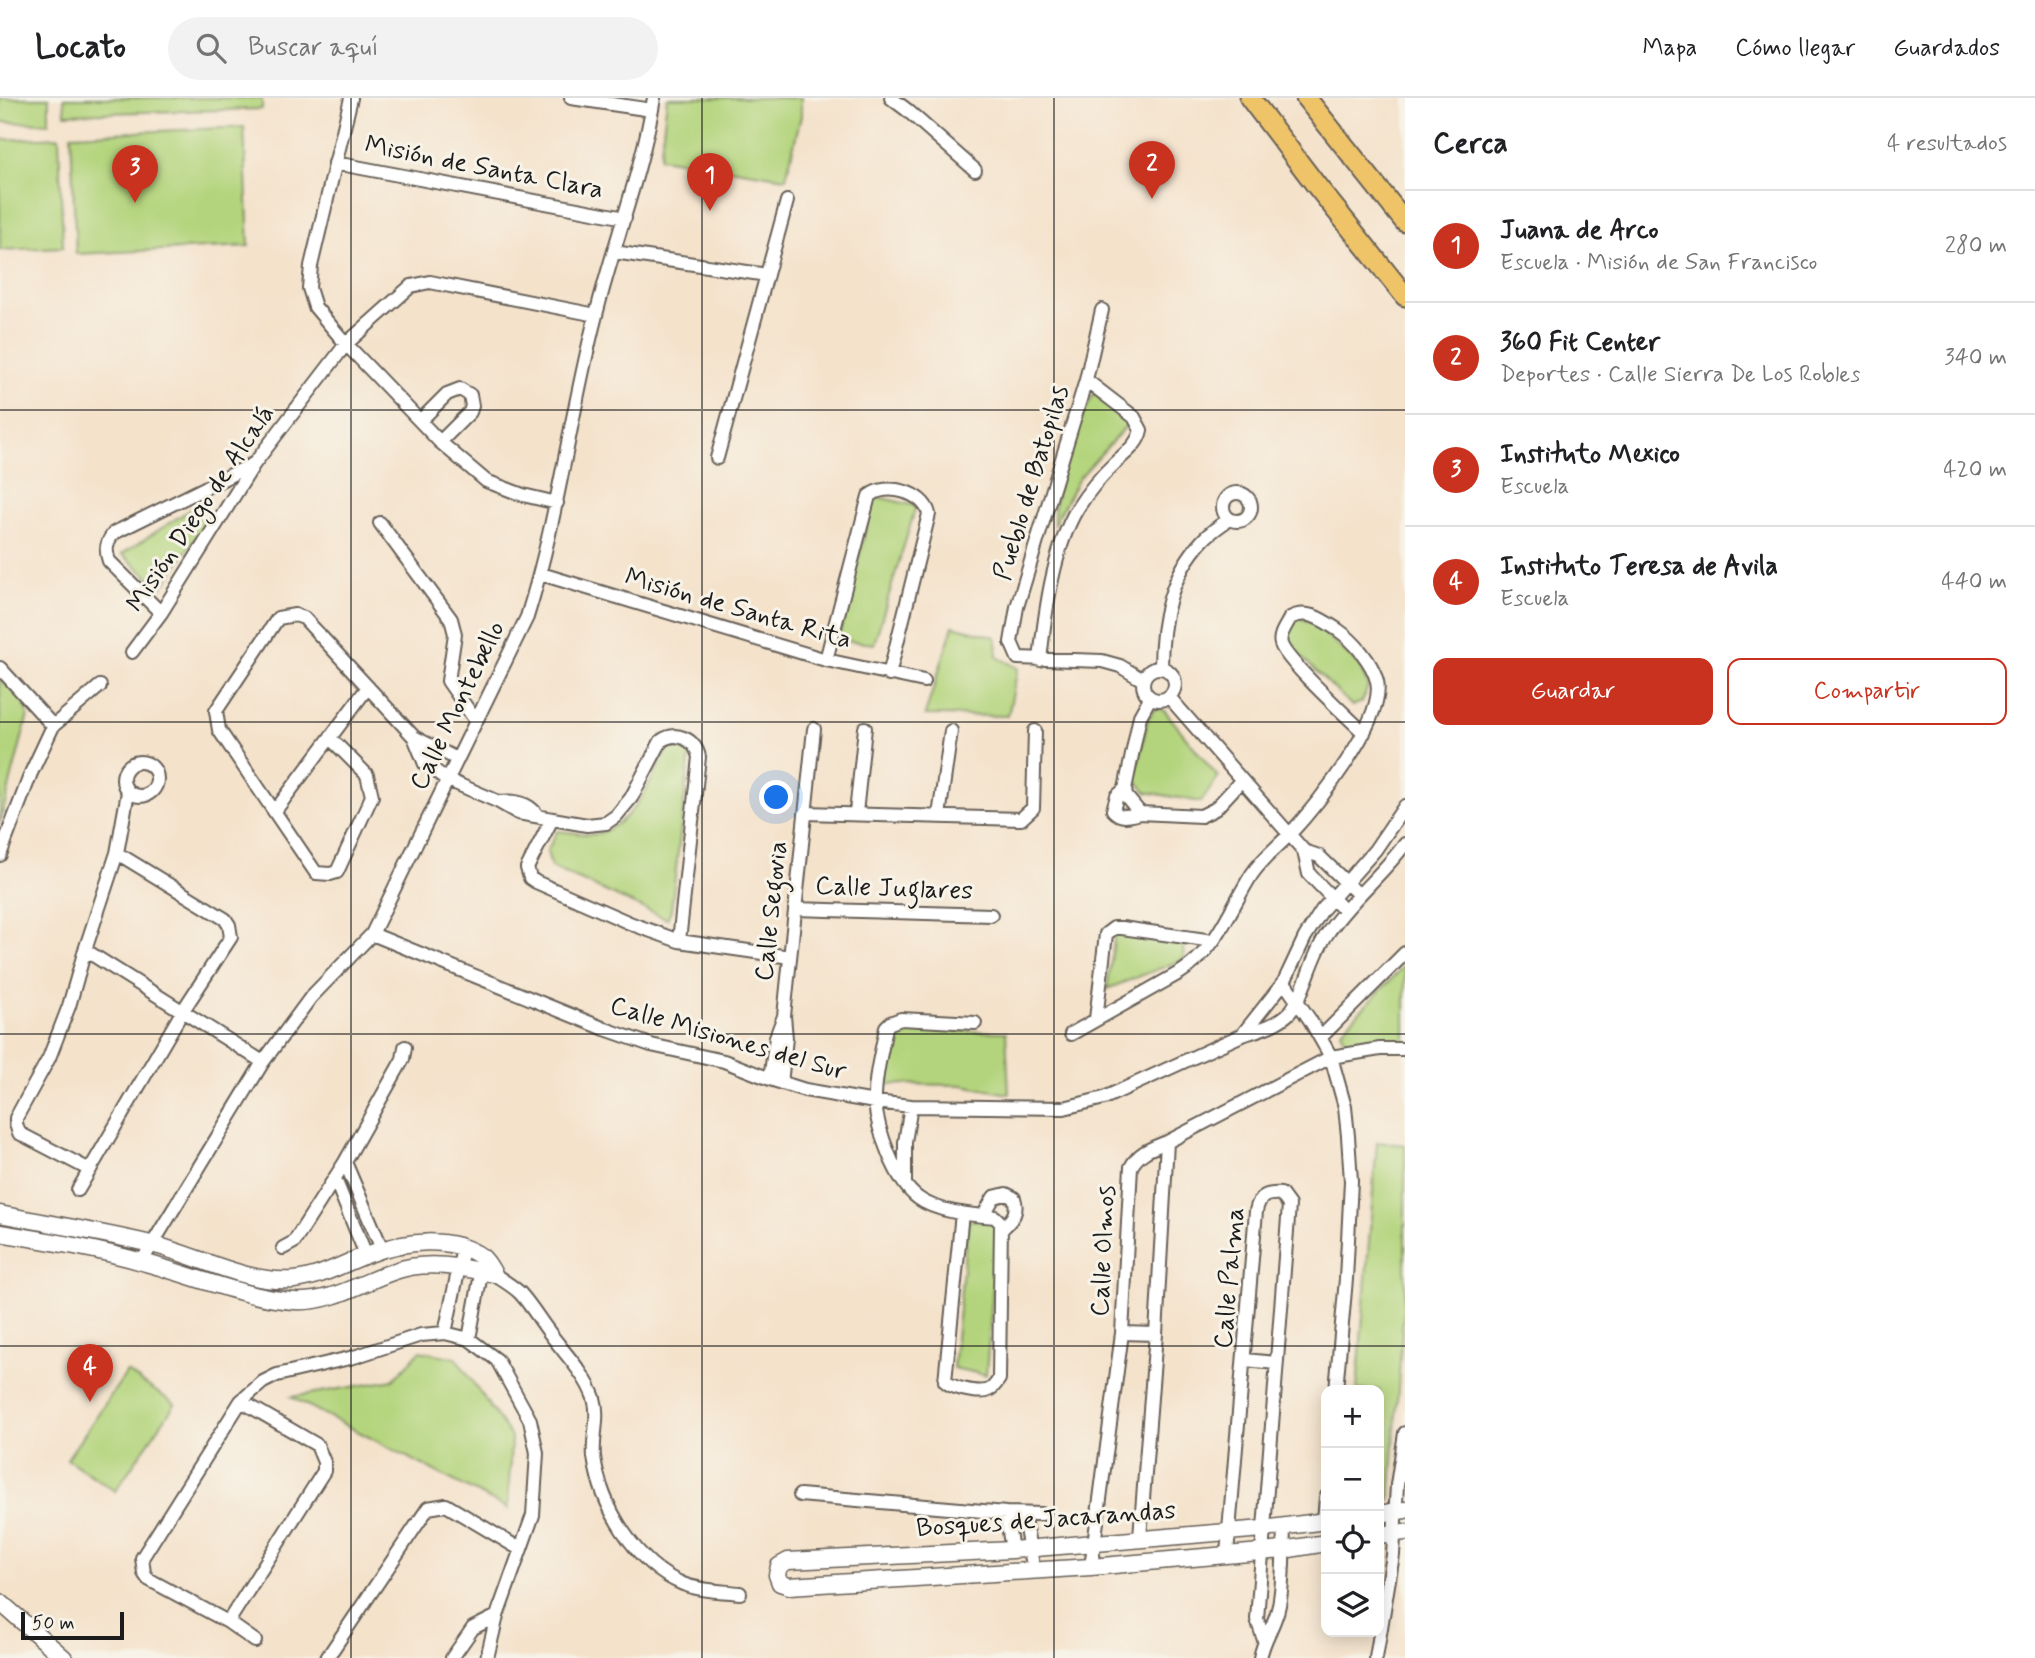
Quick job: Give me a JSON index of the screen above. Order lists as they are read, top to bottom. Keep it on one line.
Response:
{"streets":{"street":["Misión de Santa Clara","Pueblo de Batopilas","Misión Diego de Alcalá","Misión de Santa Rita","Calle Montebello","Calle Juglares","Calle Segovia","Calle Misiones del Sur","Calle Olmos","Calle Palma","Bosques de Jacarandas"]},"crossings":[["Misión de Santa Clara","Calle Montebello"],["Misión Diego de Alcalá","Calle Montebello"],["Misión de Santa Rita","Calle Montebello"],["Calle Montebello","Calle Misiones del Sur"],["Calle Juglares","Calle Segovia"],["Calle Segovia","Calle Misiones del Sur"],["Calle Olmos","Bosques de Jacarandas"],["Calle Palma","Bosques de Jacarandas"]],"scale_bar":"50 m","page":{"header":"Locato","search":"Buscar aquí","nav":["Mapa","Cómo llegar","Guardados"],"heading":["Cerca","4 resultados"],"pins":["2","3","1","4"],"list":[{"mark":"1","name":"Juana de Arco","note":"Escuela · Misión de San Francisco","value":"280 m"},{"mark":"2","name":"360 Fit Center","note":"Deportes · Calle Sierra De Los Robles","value":"340 m"},{"mark":"3","name":"Instituto Mexico","note":"Escuela","value":"420 m"},{"mark":"4","name":"Instituto Teresa de Avila","note":"Escuela","value":"440 m"}],"buttons":["Guardar","Compartir"],"map_buttons":["+","−"],"scale":"50 m"}}
